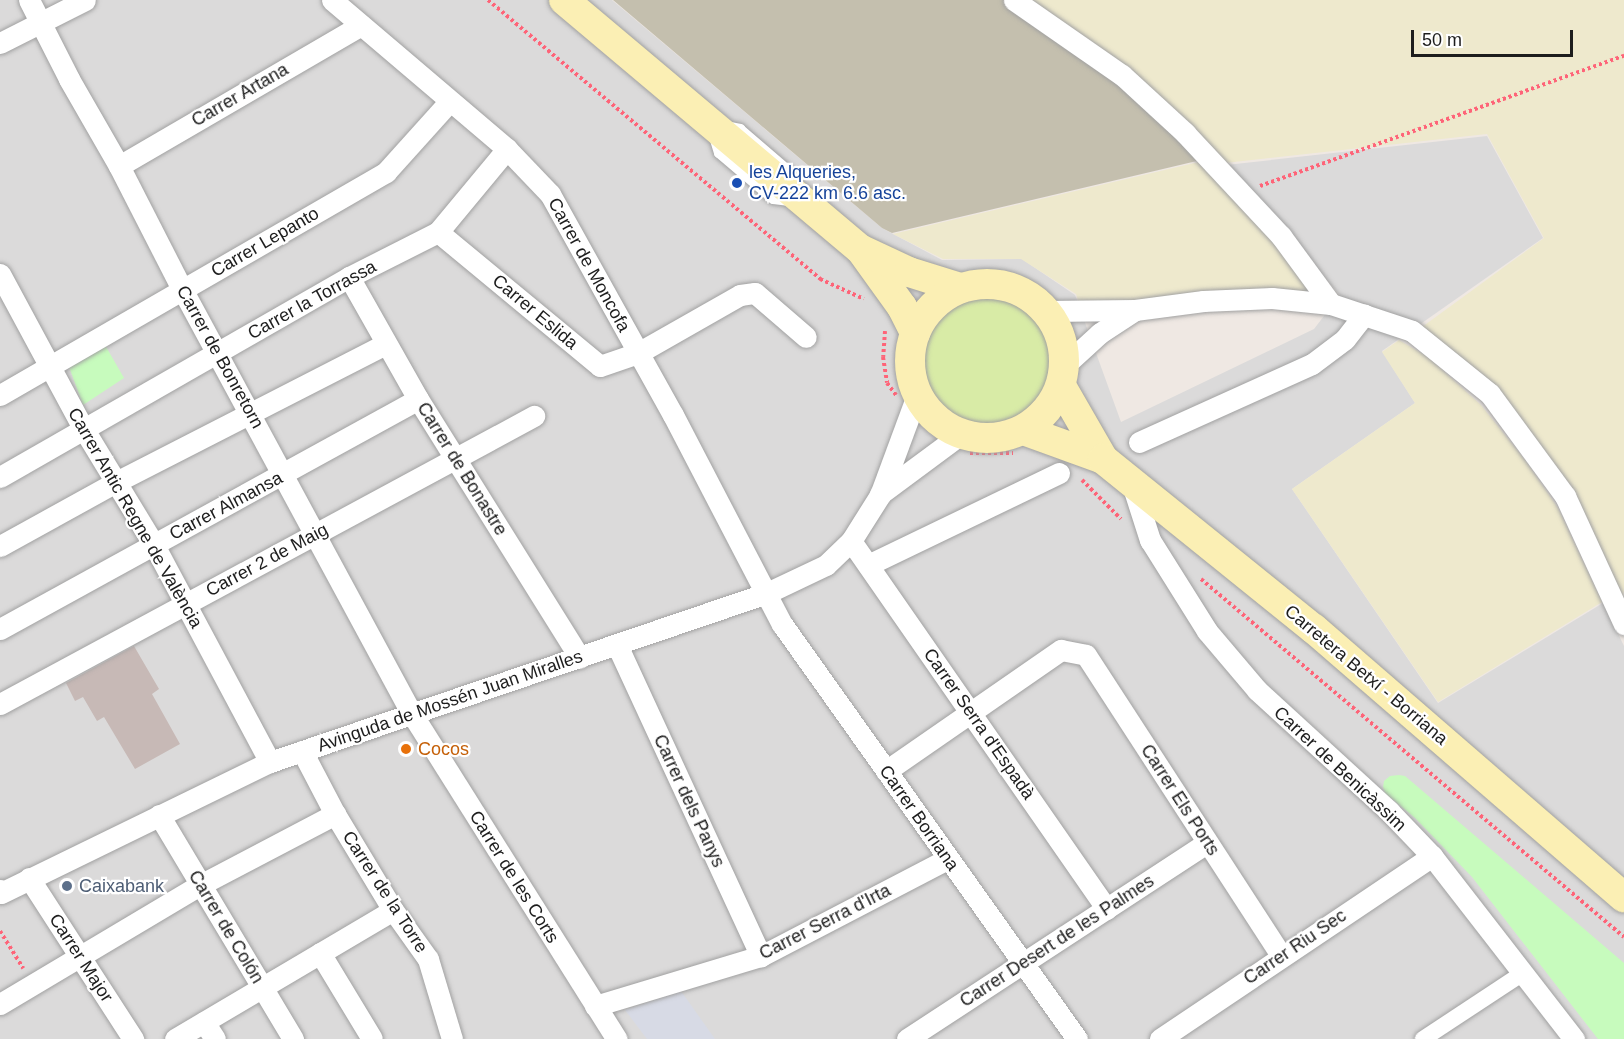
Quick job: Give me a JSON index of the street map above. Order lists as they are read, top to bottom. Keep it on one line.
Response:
{"streets":{"main road":["Carretera Betxí - Borriana"],"street":["Carrer Artana","Carrer Lepanto","Carrer de Moncofa","Carrer la Torrassa","Carrer Eslida","Carrer de Bonretorn","Carrer de Bonastre","Carrer Almansa","Carrer Antic Regne de València","Carrer 2 de Maig","Avinguda de Mossén Juan Miralles","Carrer Serra d'Espadà","Carrer de Benicàssim","Carrer Els Ports","Carrer dels Panys","Carrer Borriana","Carrer de les Corts","Carrer de la Torre","Carrer Serra d'Irta","Carrer de Colón","Carrer Desert de les Palmes","Carrer Riu Sec","Carrer Major"]},"crossings":[["Carrer Artana","Carrer de Moncofa"],["Carrer Artana","Carrer de Bonretorn"],["Carrer Lepanto","Carrer de Moncofa"],["Carrer Lepanto","Carrer de Bonretorn"],["Carrer Lepanto","Carrer Antic Regne de València"],["Carrer de Moncofa","Carrer la Torrassa"],["Carrer de Moncofa","Carrer Eslida"],["Carrer de Moncofa","Avinguda de Mossén Juan Miralles"],["Carrer de Moncofa","Carrer Borriana"],["Carrer la Torrassa","Carrer Eslida"],["Carrer la Torrassa","Carrer de Bonretorn"],["Carrer la Torrassa","Carrer de Bonastre"],["Carrer la Torrassa","Carrer Antic Regne de València"],["Carrer de Bonretorn","Carrer Almansa"],["Carrer de Bonretorn","Carrer 2 de Maig"],["Carrer de Bonretorn","Avinguda de Mossén Juan Miralles"],["Carrer de Bonretorn","Carrer de les Corts"],["Carrer de Bonastre","Carrer Almansa"],["Carrer de Bonastre","Carrer 2 de Maig"],["Carrer de Bonastre","Avinguda de Mossén Juan Miralles"],["Carrer Almansa","Carrer Antic Regne de València"],["Carrer Antic Regne de València","Carrer 2 de Maig"],["Carrer Antic Regne de València","Avinguda de Mossén Juan Miralles"],["Carretera Betxí - Borriana","Avinguda de Mossén Juan Miralles"],["Carretera Betxí - Borriana","Carrer de Benicàssim"],["Avinguda de Mossén Juan Miralles","Carrer Serra d'Espadà"],["Avinguda de Mossén Juan Miralles","Carrer dels Panys"],["Avinguda de Mossén Juan Miralles","Carrer Borriana"],["Avinguda de Mossén Juan Miralles","Carrer de les Corts"],["Avinguda de Mossén Juan Miralles","Carrer de la Torre"],["Avinguda de Mossén Juan Miralles","Carrer de Colón"],["Avinguda de Mossén Juan Miralles","Carrer Major"],["Carrer Serra d'Espadà","Carrer Els Ports"],["Carrer Serra d'Espadà","Carrer Desert de les Palmes"],["Carrer de Benicàssim","Carrer Riu Sec"],["Carrer Els Ports","Carrer Desert de les Palmes"],["Carrer Els Ports","Carrer Riu Sec"],["Carrer dels Panys","Carrer Serra d'Irta"],["Carrer Borriana","Carrer Serra d'Irta"],["Carrer Borriana","Carrer Desert de les Palmes"],["Carrer de les Corts","Carrer Serra d'Irta"]],"places":["les Alqueries, CV-222 km 6.6 asc.","Cocos","Caixabank"],"scale_bar":"50 m"}
